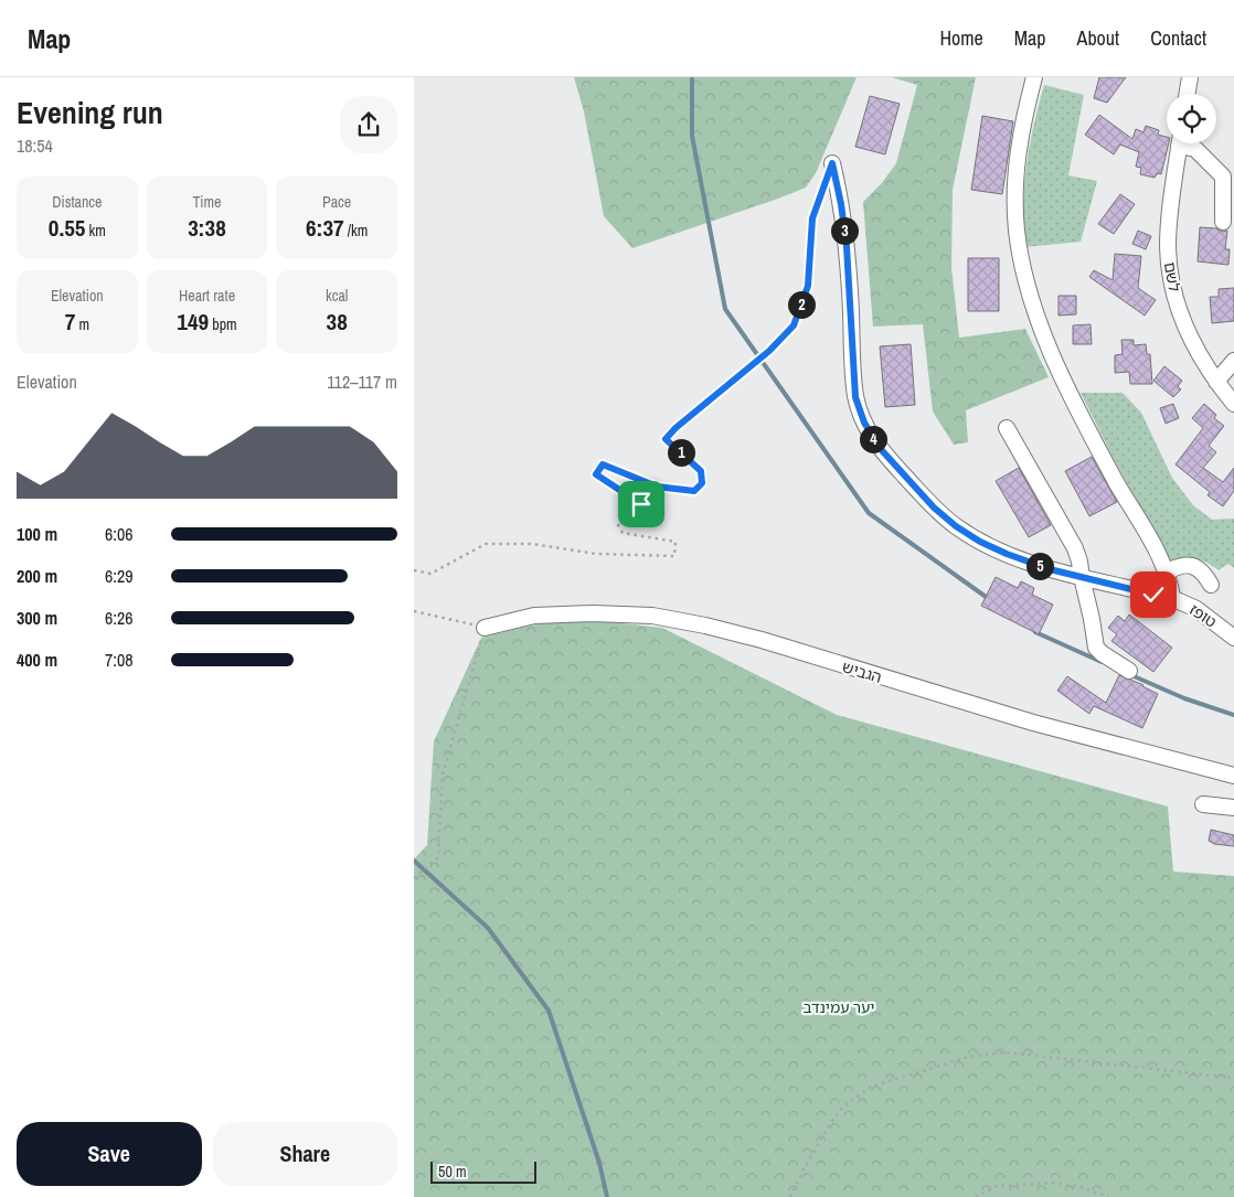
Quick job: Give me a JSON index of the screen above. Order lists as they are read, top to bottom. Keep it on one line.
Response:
{"streets":{"street":["לשם","טופז","הגביש"]},"parks":["יער עמינדב"],"scale_bar":"50 m","page":{"header":"Map","nav":["Home","Map","About","Contact"],"heading":["Evening run","18:54"],"stats":[["Distance","0.55 km"],["Time","3:38"],["Pace","6:37 /km"],["Elevation","7 m"],["Heart rate","149 bpm"],["kcal","38"]],"pins":["3","2","4","1","5"],"chart":["Elevation","112–117 m"],"list":[{"name":"100 m","note":"6:06"},{"name":"200 m","note":"6:29"},{"name":"300 m","note":"6:26"},{"name":"400 m","note":"7:08"}],"buttons":["Save","Share"],"scale":"50 m"}}
